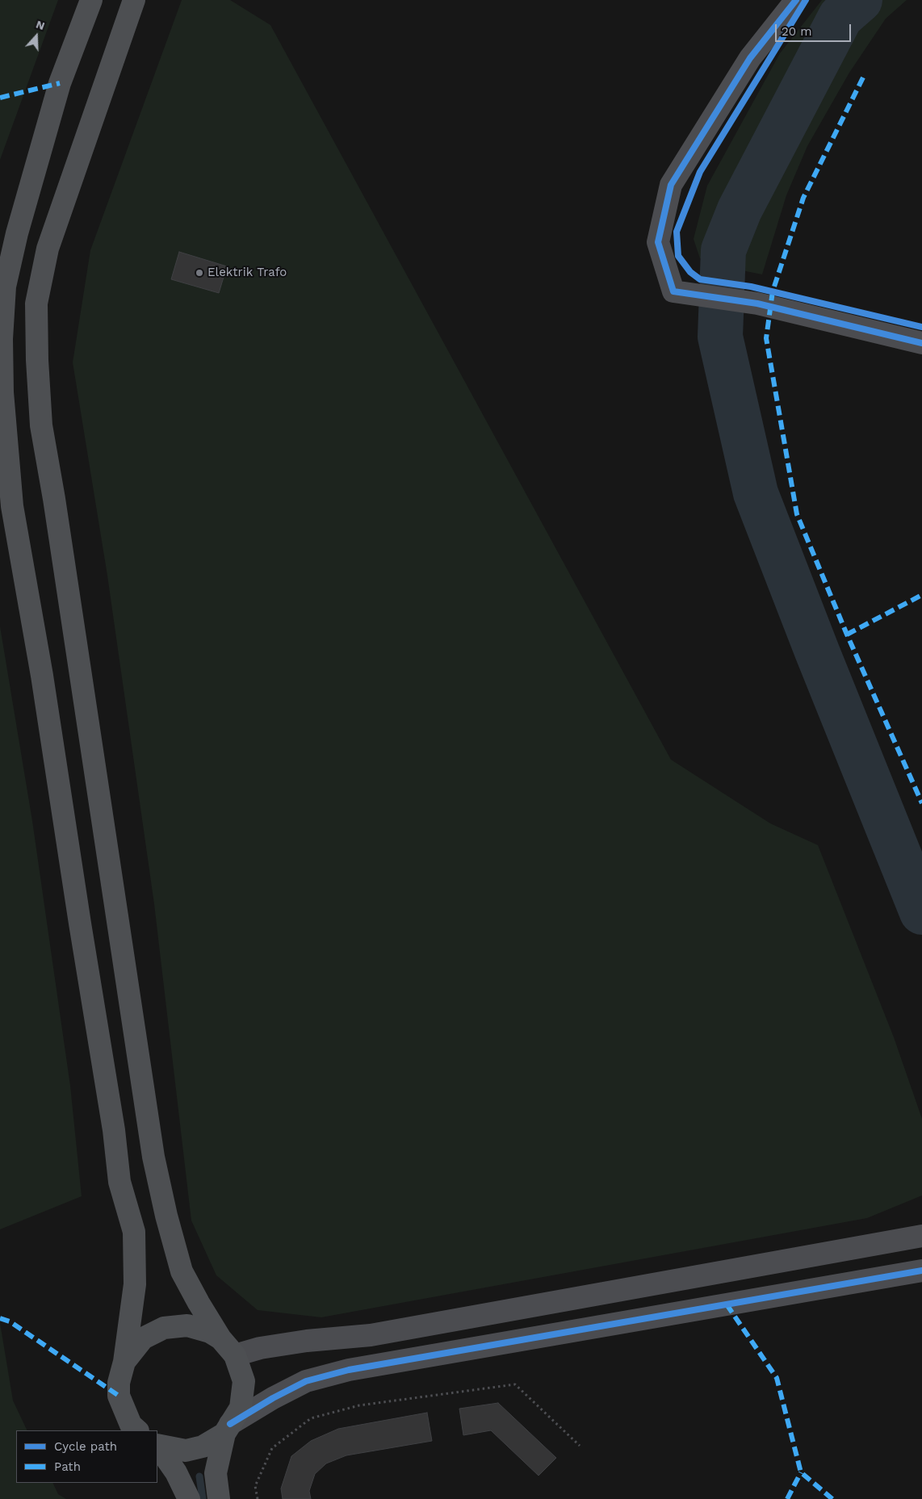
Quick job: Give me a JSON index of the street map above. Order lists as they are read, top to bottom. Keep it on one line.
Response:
{"places":["Elektrik Trafo"],"legend":["Cycle path","Path"],"scale_bar":"20 m","north":"top"}
